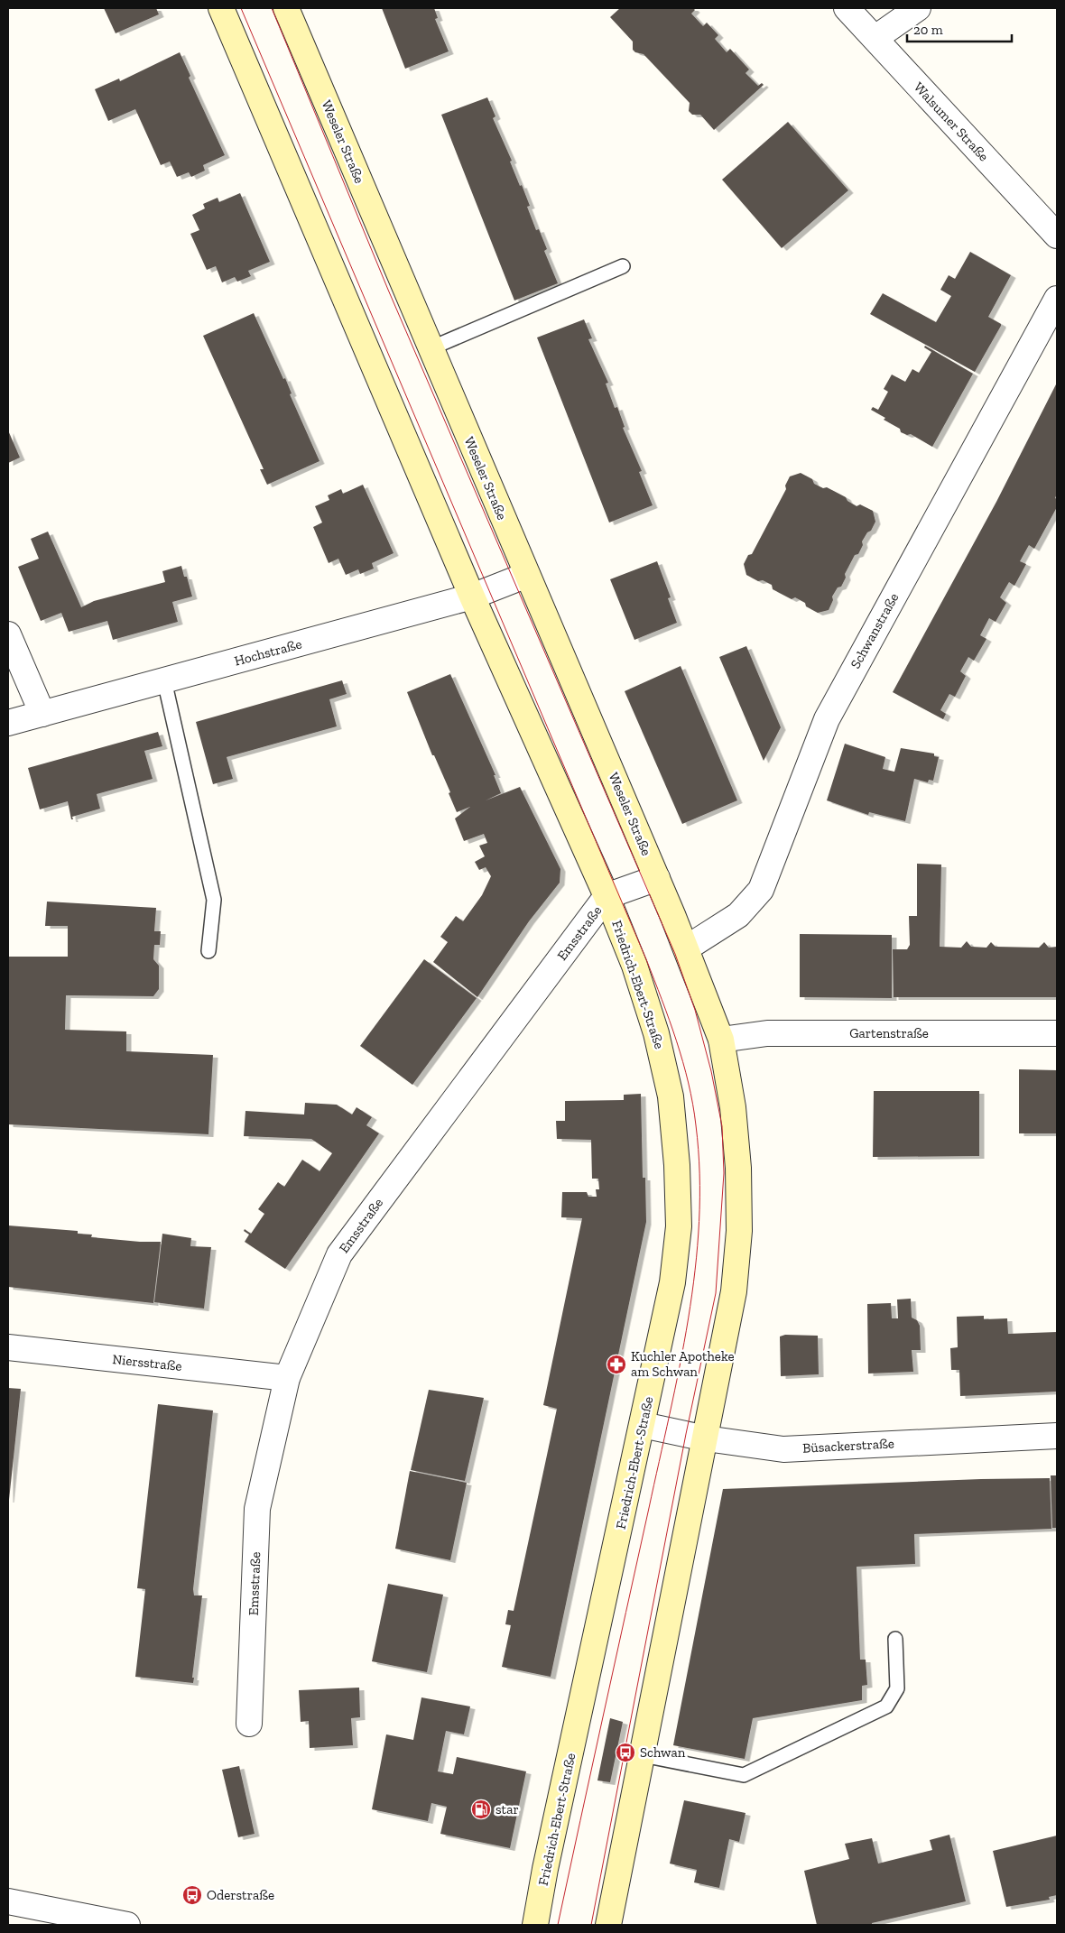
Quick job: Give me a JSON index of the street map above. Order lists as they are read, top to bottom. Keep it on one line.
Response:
{"streets":{"main road":["Weseler Straße","Friedrich-Ebert-Straße"],"street":["Walsumer Straße","Schwanstraße","Hochstraße","Emsstraße","Gartenstraße","Niersstraße","Büsackerstraße"]},"crossings":[["Weseler Straße","Schwanstraße"],["Weseler Straße","Hochstraße"],["Weseler Straße","Emsstraße"],["Emsstraße","Friedrich-Ebert-Straße"],["Emsstraße","Niersstraße"],["Friedrich-Ebert-Straße","Büsackerstraße"]],"places":{"pharmacy":["Kuchler Apotheke am Schwan"],"bus stop":["Schwan","Oderstraße"],"fuel station":["star"]},"scale_bar":"20 m"}
